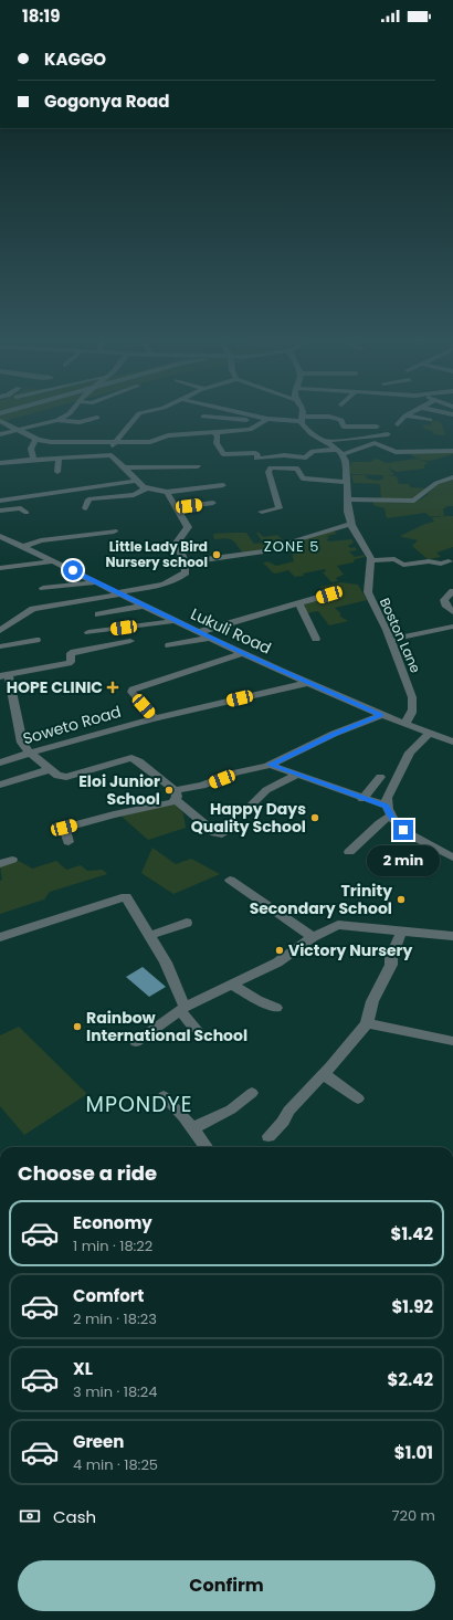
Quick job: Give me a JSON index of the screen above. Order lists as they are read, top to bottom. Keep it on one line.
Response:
{"streets":{"street":["Lukuli Road","Boston Lane","Soweto Road"]},"crossings":[["Lukuli Road","Boston Lane"],["Lukuli Road","Soweto Road"]],"districts":["ZONE 5","MPONDYE"],"places":{"other":["Little Lady Bird Nursery school","Eloi Junior School","Happy Days Quality School","Trinity Secondary School","Victory Nursery","Rainbow International School"],"health":["HOPE CLINIC"]},"page":{"status":"18:19","banner":["KAGGO","Gogonya Road"],"bubble":"2 min","heading":"Choose a ride","list":[{"name":"Economy","note":"1 min · 18:22","value":"$1.42"},{"name":"Comfort","note":"2 min · 18:23","value":"$1.92"},{"name":"XL","note":"3 min · 18:24","value":"$2.42"},{"name":"Green","note":"4 min · 18:25","value":"$1.01"}],"pay":["Cash","720 m"],"buttons":"Confirm"}}
